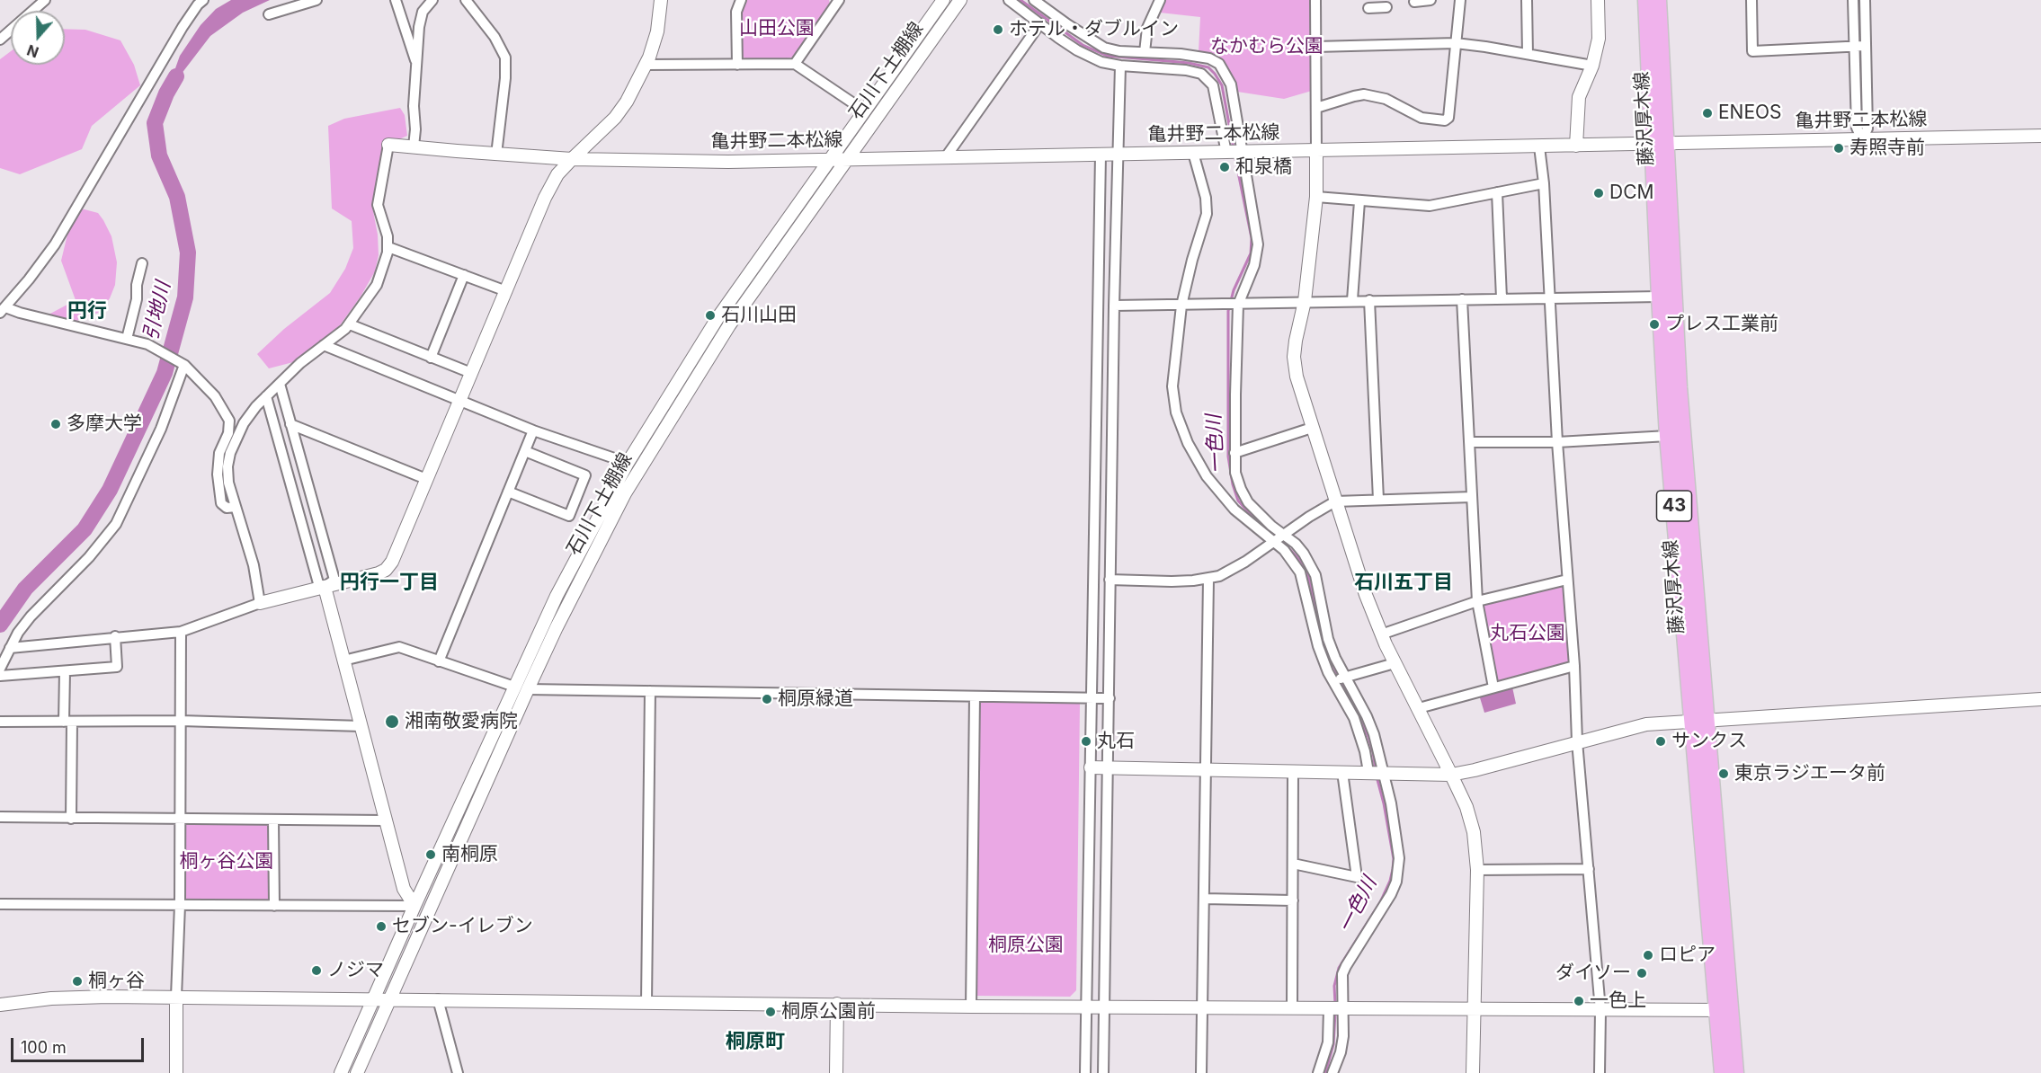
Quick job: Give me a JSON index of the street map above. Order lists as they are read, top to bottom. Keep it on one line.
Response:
{"streets":{"main road":["藤沢厚木線","43"],"street":["石川下土棚線","亀井野二本松線"]},"crossings":[["石川下土棚線","亀井野二本松線"],["藤沢厚木線","亀井野二本松線"]],"districts":["円行","円行一丁目","石川五丁目","桐原町"],"water":["引地川","一色川"],"parks":["山田公園","なかむら公園","丸石公園","桐ヶ谷公園","桐原公園"],"places":["ホテル・ダブルイン","ENEOS","寿照寺前","和泉橋","DCM","石川山田","プレス工業前","多摩大学","桐原緑道","湘南敬愛病院","丸石","サンクス","東京ラジエータ前","南桐原","セブン-イレブン","ロピア","ノジマ","ダイソー","桐ヶ谷","一色上","桐原公園前"],"scale_bar":"100 m","north":"bottom"}
